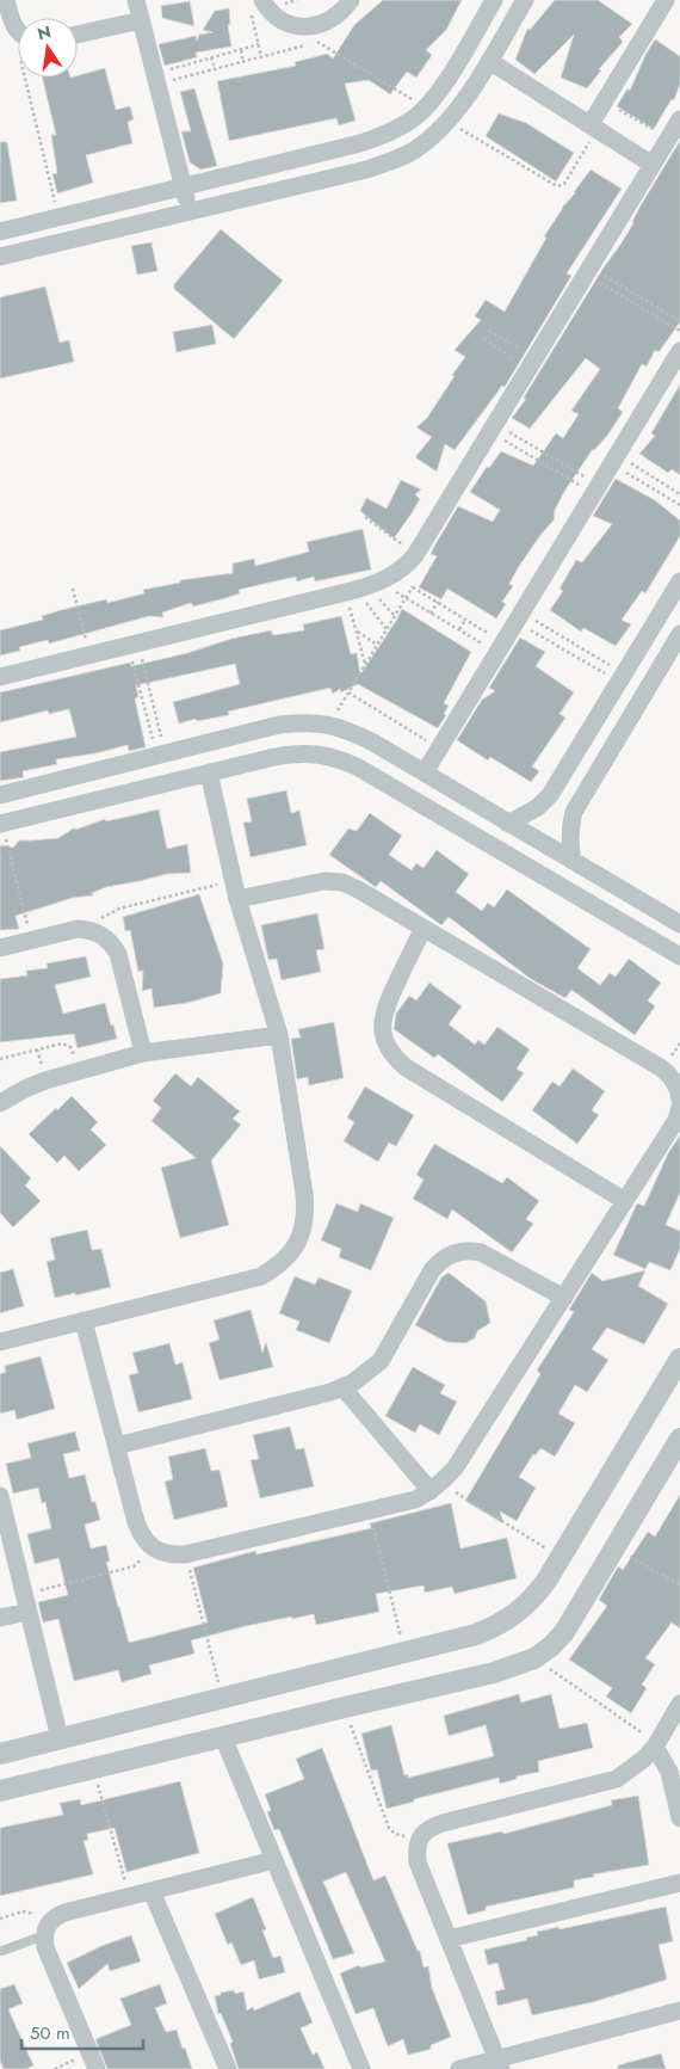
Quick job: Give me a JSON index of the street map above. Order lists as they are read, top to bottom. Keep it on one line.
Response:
{"scale_bar":"50 m","north":"top"}
